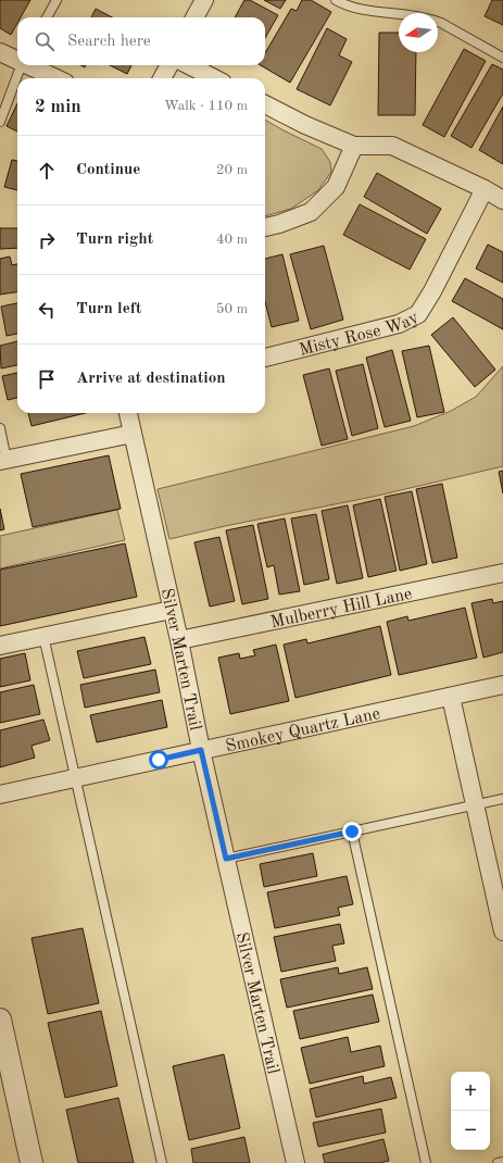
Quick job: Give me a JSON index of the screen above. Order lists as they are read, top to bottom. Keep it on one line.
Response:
{"streets":{"street":["Misty Rose Way","Mulberry Hill Lane","Silver Marten Trail","Smokey Quartz Lane"]},"crossings":[["Mulberry Hill Lane","Silver Marten Trail"],["Silver Marten Trail","Smokey Quartz Lane"]],"north":"left","page":{"search":"Search here","heading":["2 min","Walk · 110 m"],"list":[["Continue","20 m"],["Turn right","40 m"],["Turn left","50 m"],"Arrive at destination"],"map_buttons":["+","−"]}}
